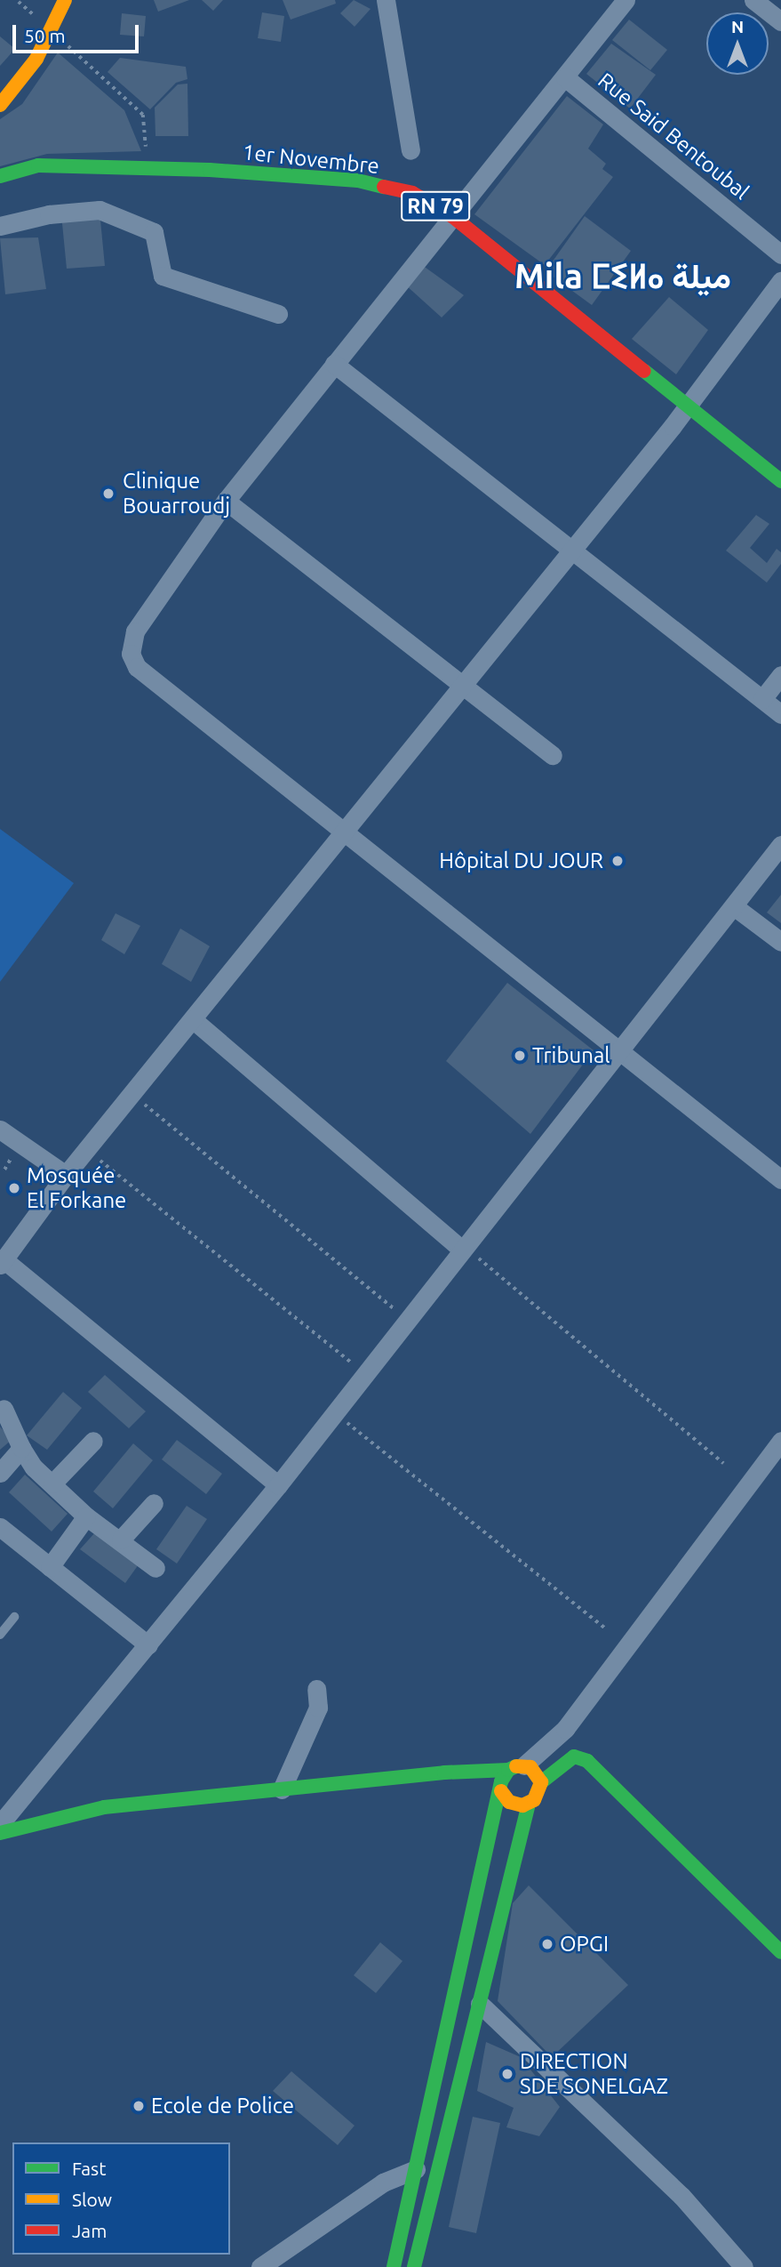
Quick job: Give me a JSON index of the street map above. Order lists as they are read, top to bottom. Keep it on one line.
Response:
{"streets":{"main road":["1er Novembre","RN 79"],"street":["Rue Said Bentoubal"]},"districts":["Mila ⵎⵉⵍⴰ ميلة"],"places":["Clinique Bouarroudj","Hôpital DU JOUR","Tribunal","Mosquée El Forkane","OPGI","DIRECTION SDE SONELGAZ","Ecole de Police"],"legend":["Fast","Slow","Jam"],"scale_bar":"50 m","north":"top"}
